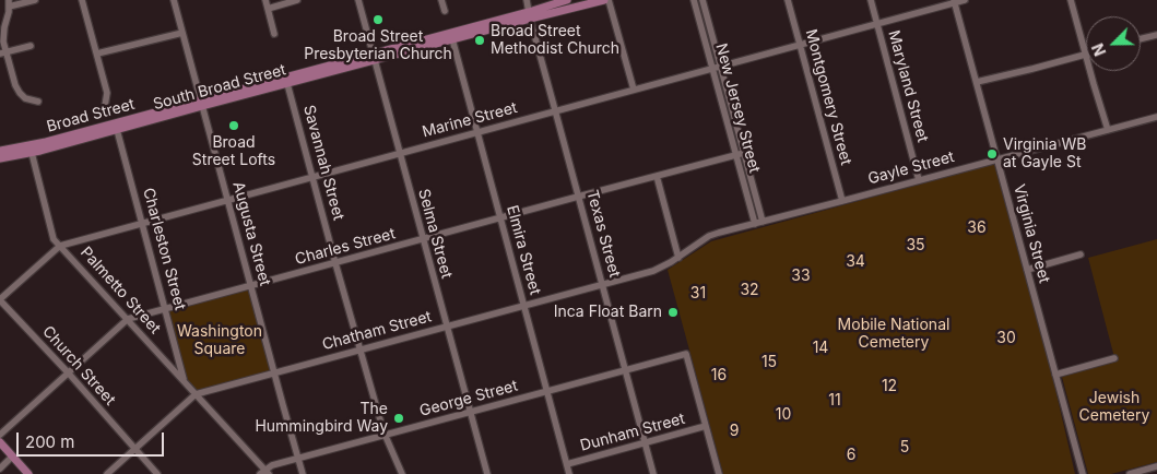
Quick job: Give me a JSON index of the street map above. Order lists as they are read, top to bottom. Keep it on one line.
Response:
{"streets":{"main road":["Broad Street"],"street":["Maryland Street","Montgomery Street","New Jersey Street","Marine Street","Savannah Street","Gayle Street","Augusta Street","Selma Street","Texas Street","Virginia Street","Charles Street","Charleston Street","Elmira Street","Palmetto Street","Chatham Street","Church Street","George Street","Dunham Street"]},"crossings":[["Maryland Street","Marine Street"],["Maryland Street","Gayle Street"],["Montgomery Street","Marine Street"],["Montgomery Street","Gayle Street"],["New Jersey Street","Marine Street"],["New Jersey Street","Gayle Street"],["New Jersey Street","Charles Street"],["Broad Street","Savannah Street"],["Broad Street","Augusta Street"],["Broad Street","Selma Street"],["Broad Street","Texas Street"],["Broad Street","Charleston Street"],["Broad Street","Elmira Street"],["Marine Street","Savannah Street"],["Marine Street","Augusta Street"],["Marine Street","Selma Street"],["Marine Street","Texas Street"],["Marine Street","Virginia Street"],["Marine Street","Charleston Street"],["Marine Street","Elmira Street"],["Marine Street","Palmetto Street"],["Marine Street","Church Street"],["Savannah Street","Charles Street"],["Savannah Street","Chatham Street"],["Savannah Street","George Street"],["Gayle Street","Virginia Street"],["Gayle Street","Chatham Street"],["Augusta Street","Charles Street"],["Augusta Street","Chatham Street"],["Augusta Street","George Street"],["Selma Street","Charles Street"],["Selma Street","Chatham Street"],["Selma Street","George Street"],["Texas Street","Charles Street"],["Texas Street","Chatham Street"],["Texas Street","George Street"],["Texas Street","Dunham Street"],["Charles Street","Charleston Street"],["Charles Street","Elmira Street"],["Charles Street","Palmetto Street"],["Charles Street","Church Street"],["Charleston Street","Palmetto Street"],["Elmira Street","Chatham Street"],["Elmira Street","George Street"],["Elmira Street","Dunham Street"],["Palmetto Street","Chatham Street"],["Palmetto Street","George Street"],["Chatham Street","Church Street"],["George Street","Dunham Street"]],"parks":["36","35","34","33","32","31","Mobile National Cemetery","Washington Square","30","14","15","16","12","Jewish Cemetery","11","10","9","5","6"],"places":["Broad Street Presbyterian Church","Broad Street Methodist Church","Broad Street Lofts","Virginia WB at Gayle St","Inca Float Barn","The Hummingbird Way"],"scale_bar":"200 m","north":"bottom left"}
